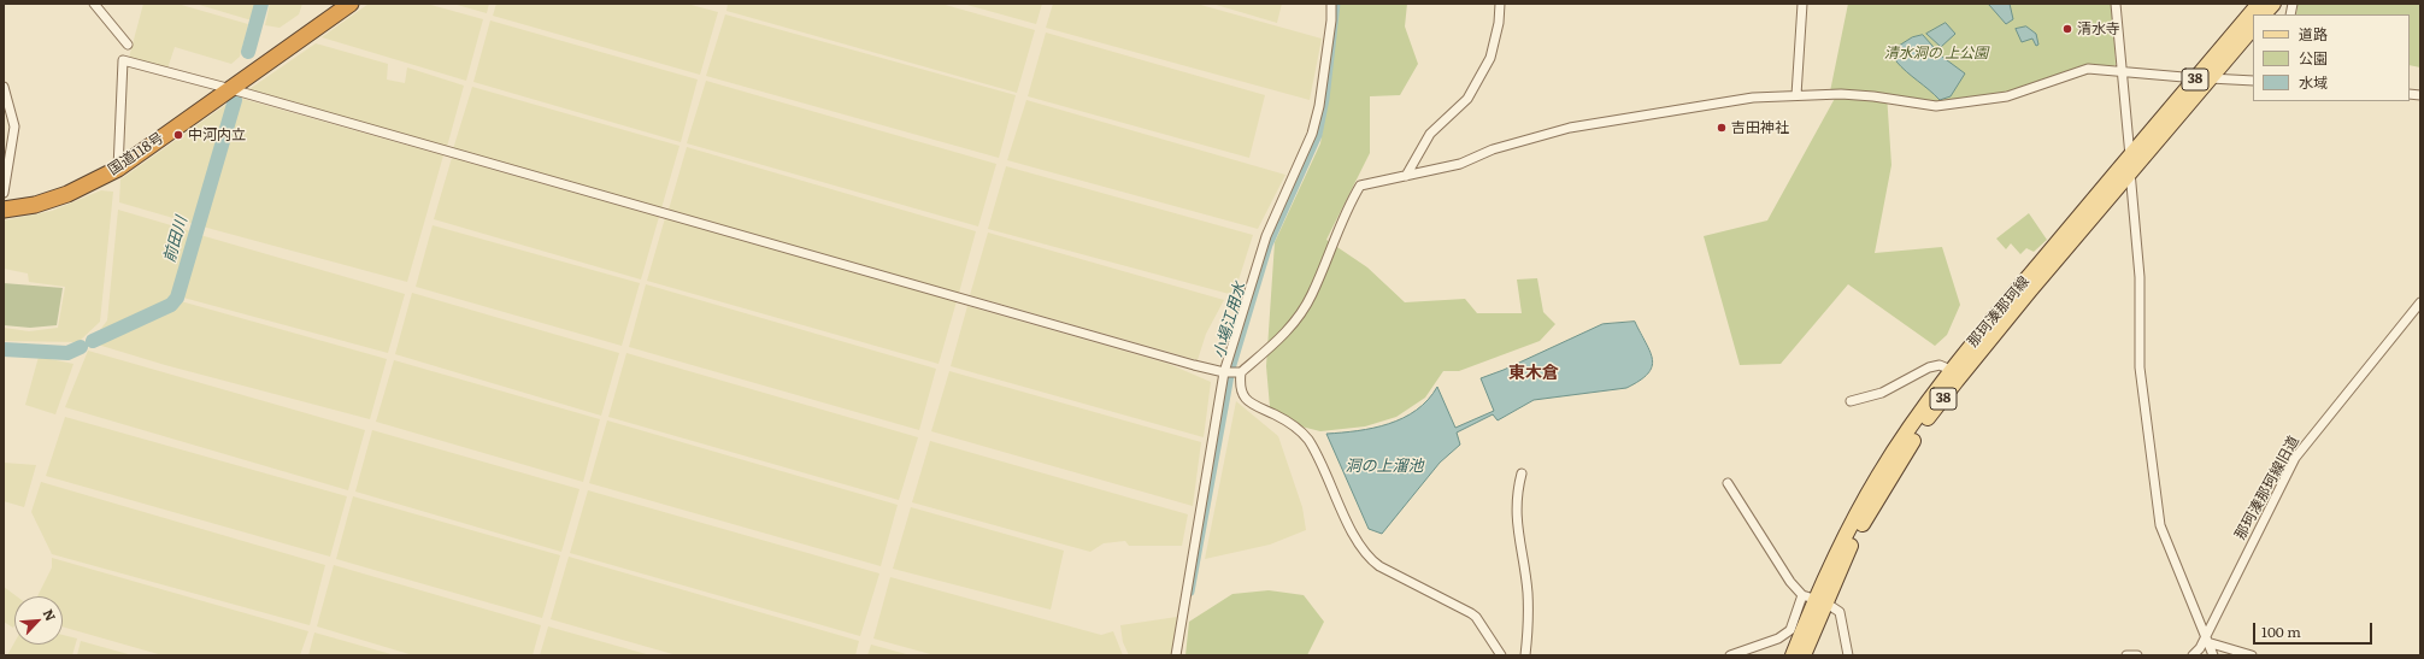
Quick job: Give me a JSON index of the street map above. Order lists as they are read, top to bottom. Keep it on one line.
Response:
{"streets":{"highway":["国道118号"],"main road":["38","那珂湊那珂線"],"street":["那珂湊那珂線旧道"]},"districts":["東木倉"],"water":["前田川","小場江用水","洞の上溜池"],"parks":["清水洞の 上公園"],"places":["清水寺","吉田神社","中河内立"],"legend":["道路","公園","水域"],"scale_bar":"100 m","north":"top right"}
